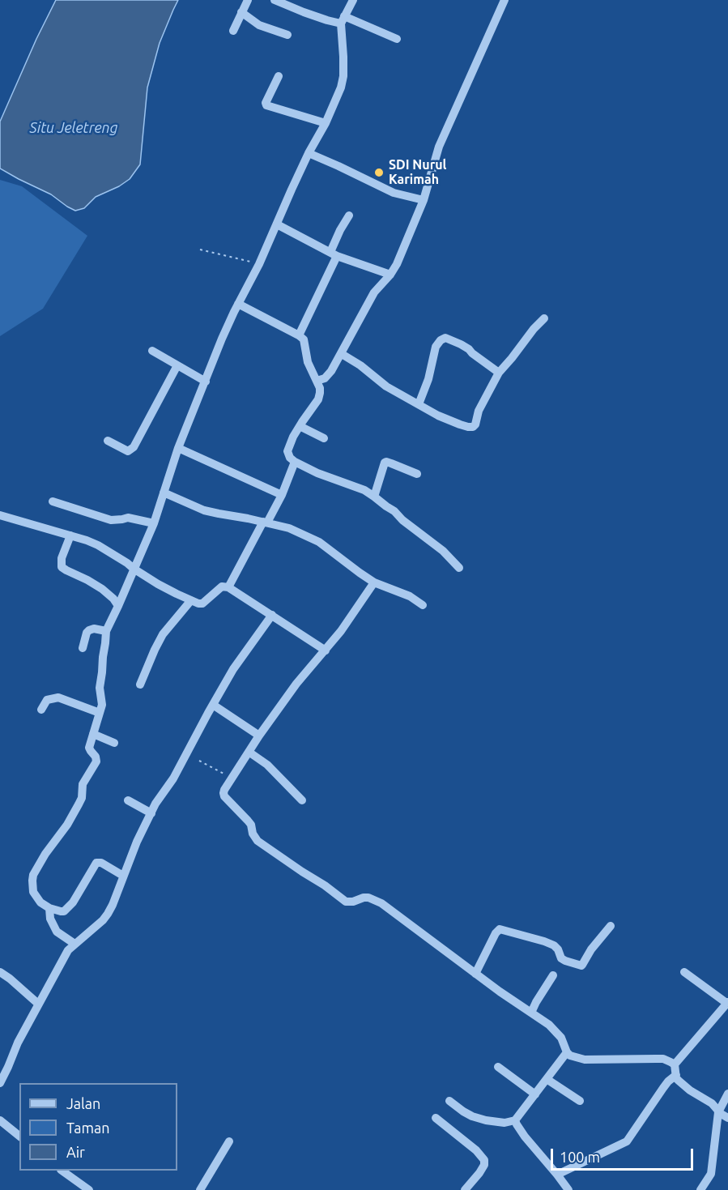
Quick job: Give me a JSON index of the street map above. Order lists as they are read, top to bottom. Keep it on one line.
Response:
{"water":["Situ Jeletreng"],"places":["SDI Nurul Karimah"],"legend":["Jalan","Taman","Air"],"scale_bar":"100 m"}
